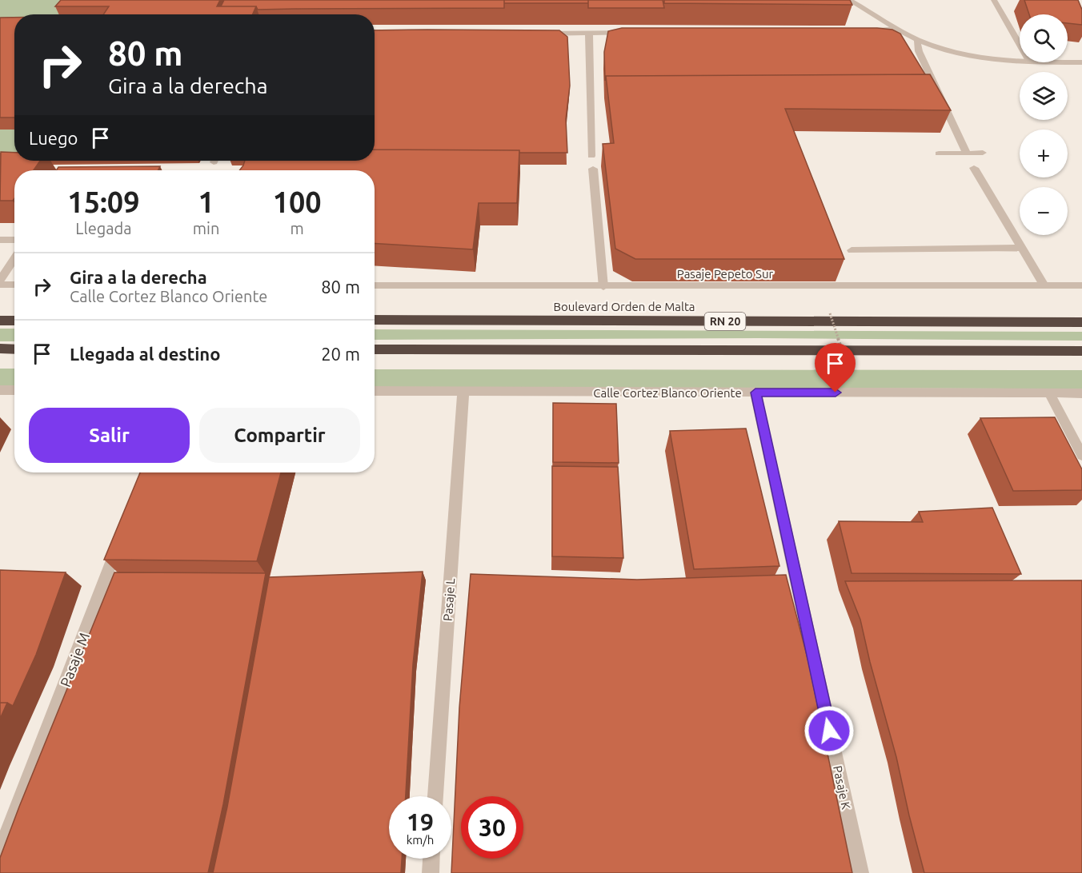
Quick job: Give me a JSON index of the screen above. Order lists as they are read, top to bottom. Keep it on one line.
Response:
{"streets":{"highway":["Boulevard Orden de Malta","RN 20"],"street":["Pasaje Pepeto Sur","Calle Cortez Blanco Oriente","Pasaje L","Pasaje M","Pasaje K"]},"crossings":[["Calle Cortez Blanco Oriente","Pasaje L"],["Calle Cortez Blanco Oriente","Pasaje K"]],"page":{"map_buttons":["+","−"],"turn":["80 m","Gira a la derecha"],"then":"Luego","eta":["15:09","Llegada","1","min","100","m"],"list":[{"name":"Gira a la derecha","note":"Calle Cortez Blanco Oriente","value":"80 m"},{"name":"Llegada al destino","value":"20 m"}],"buttons":["Salir","Compartir"],"speed":"19 km/h","limit":"30"}}
